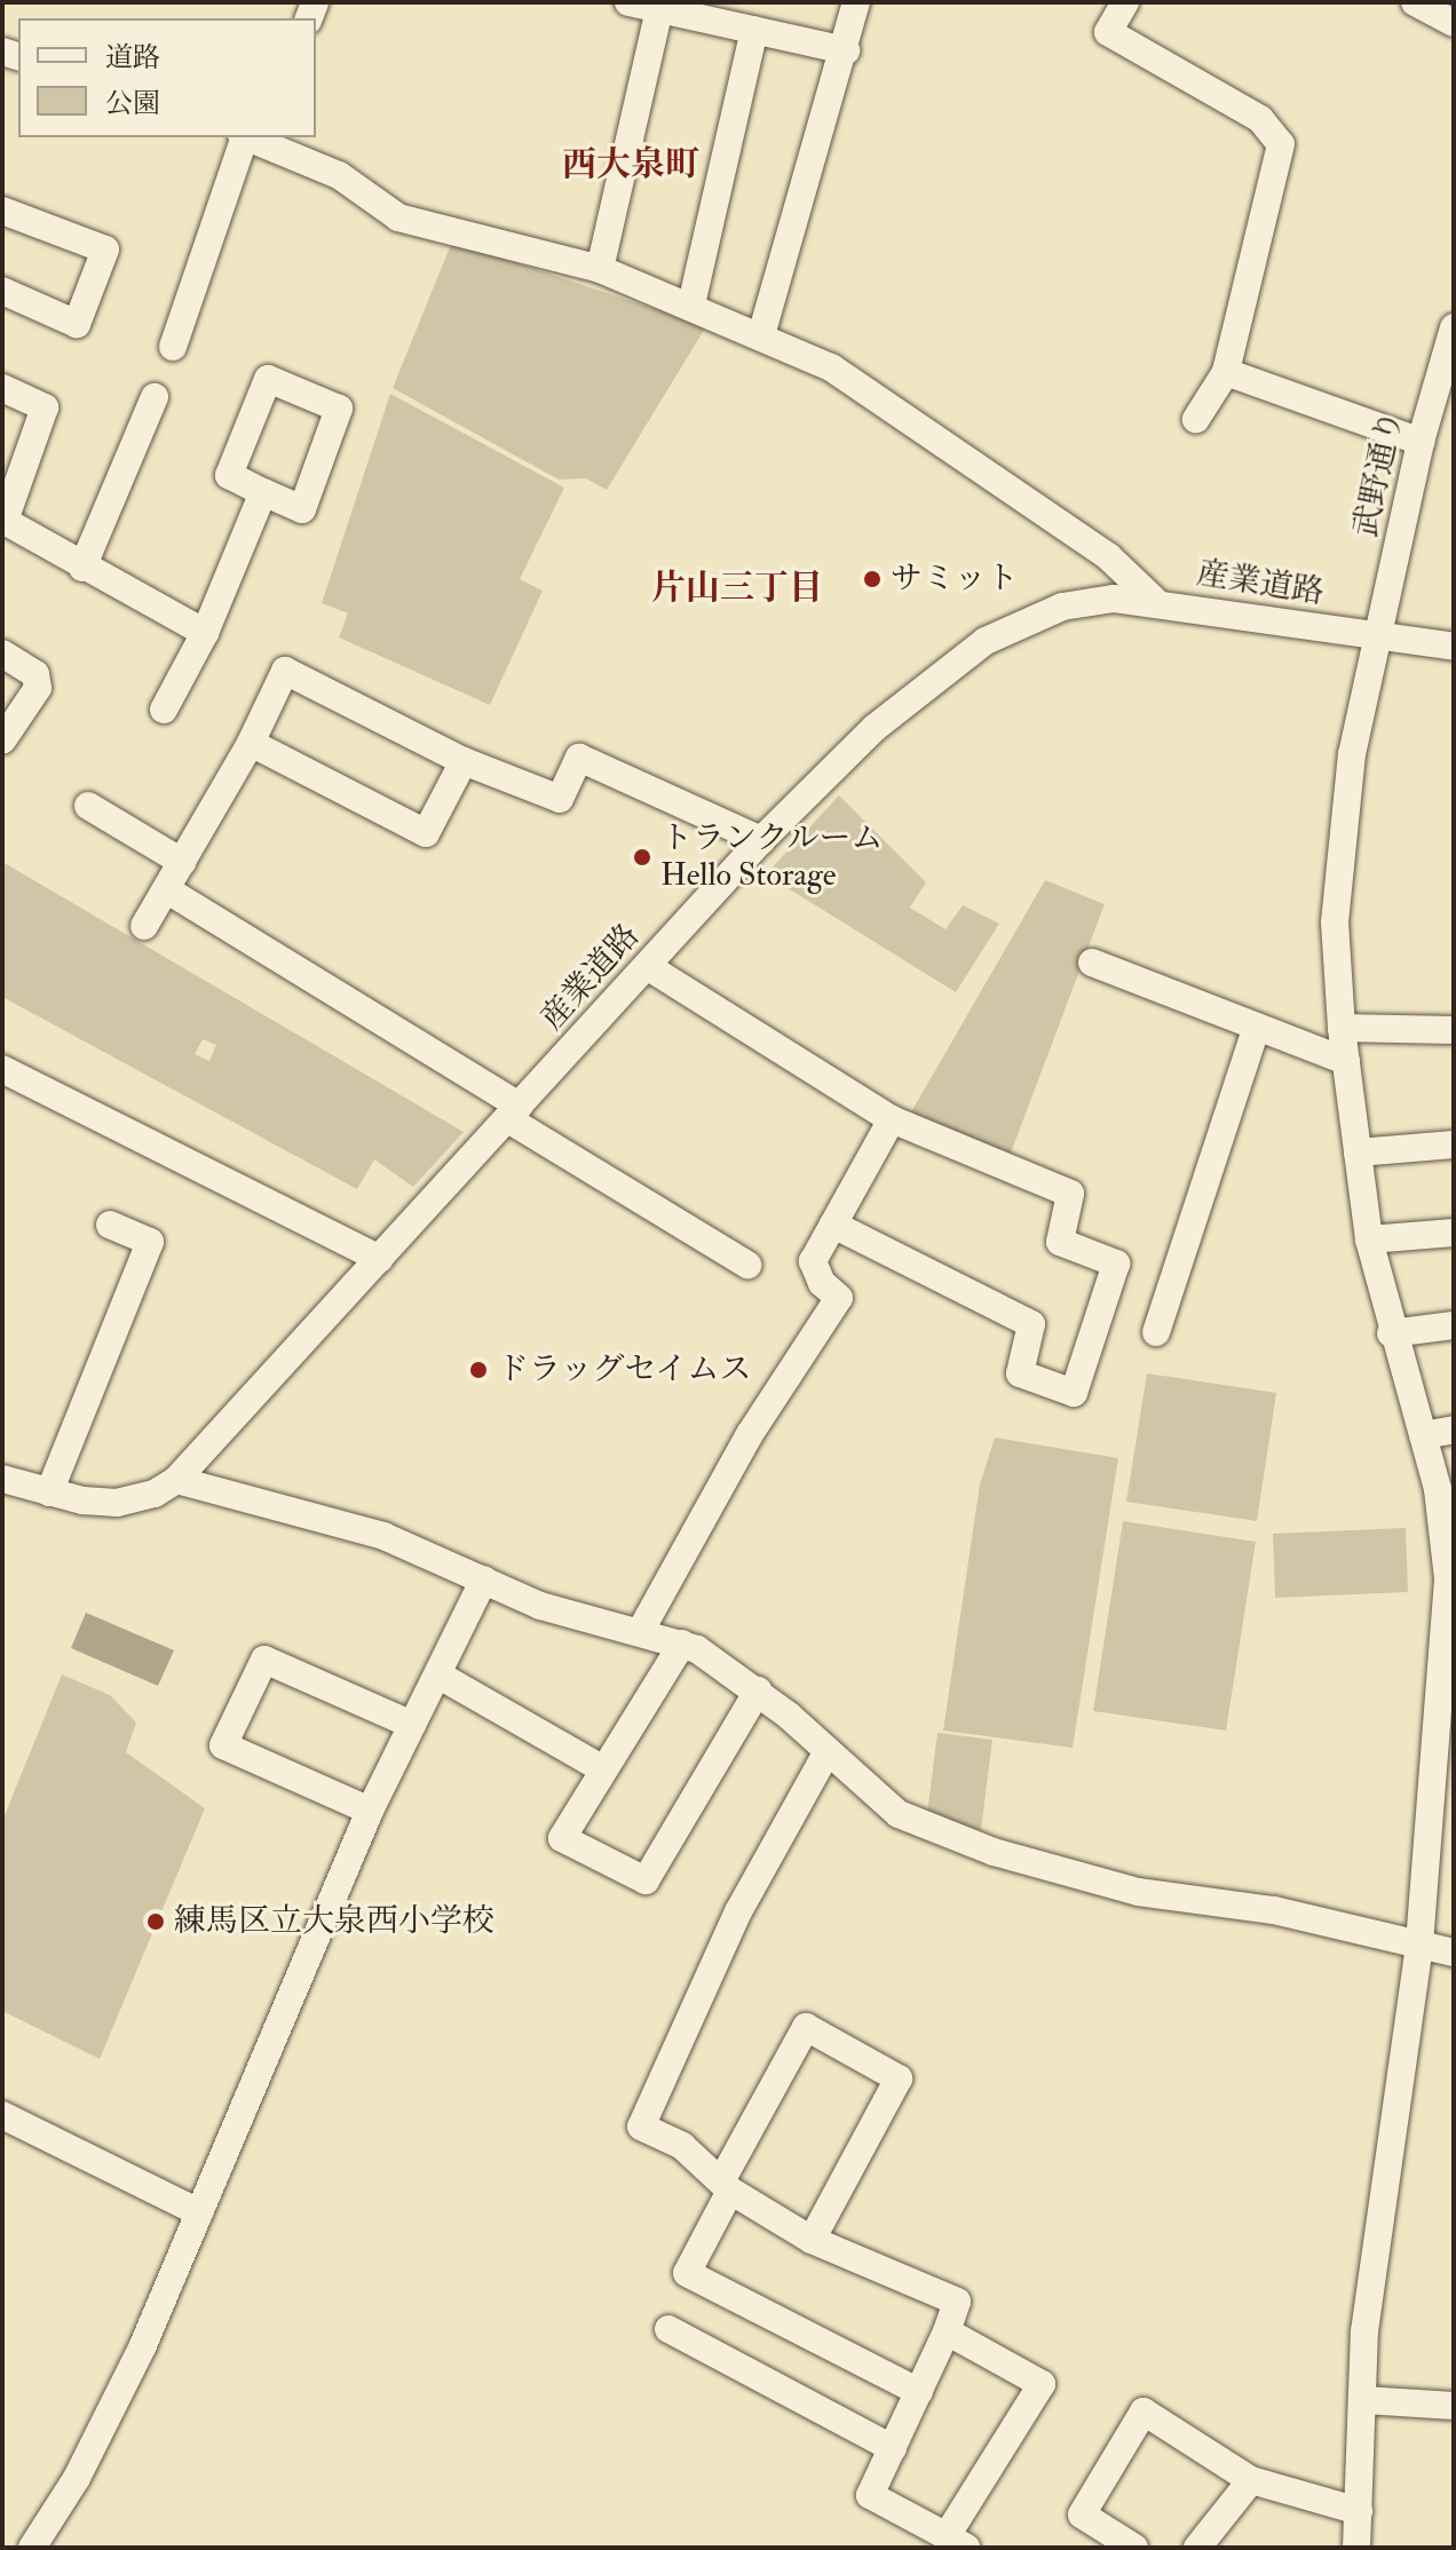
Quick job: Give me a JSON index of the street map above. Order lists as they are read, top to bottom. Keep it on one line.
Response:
{"streets":{"street":["武野通り","産業道路"]},"crossings":[["武野通り","産業道路"]],"districts":["西大泉町","片山三丁目"],"places":["サミット","トランクルーム Hello Storage","ドラッグセイムス","練馬区立大泉西小学校"],"legend":["道路","公園"]}
